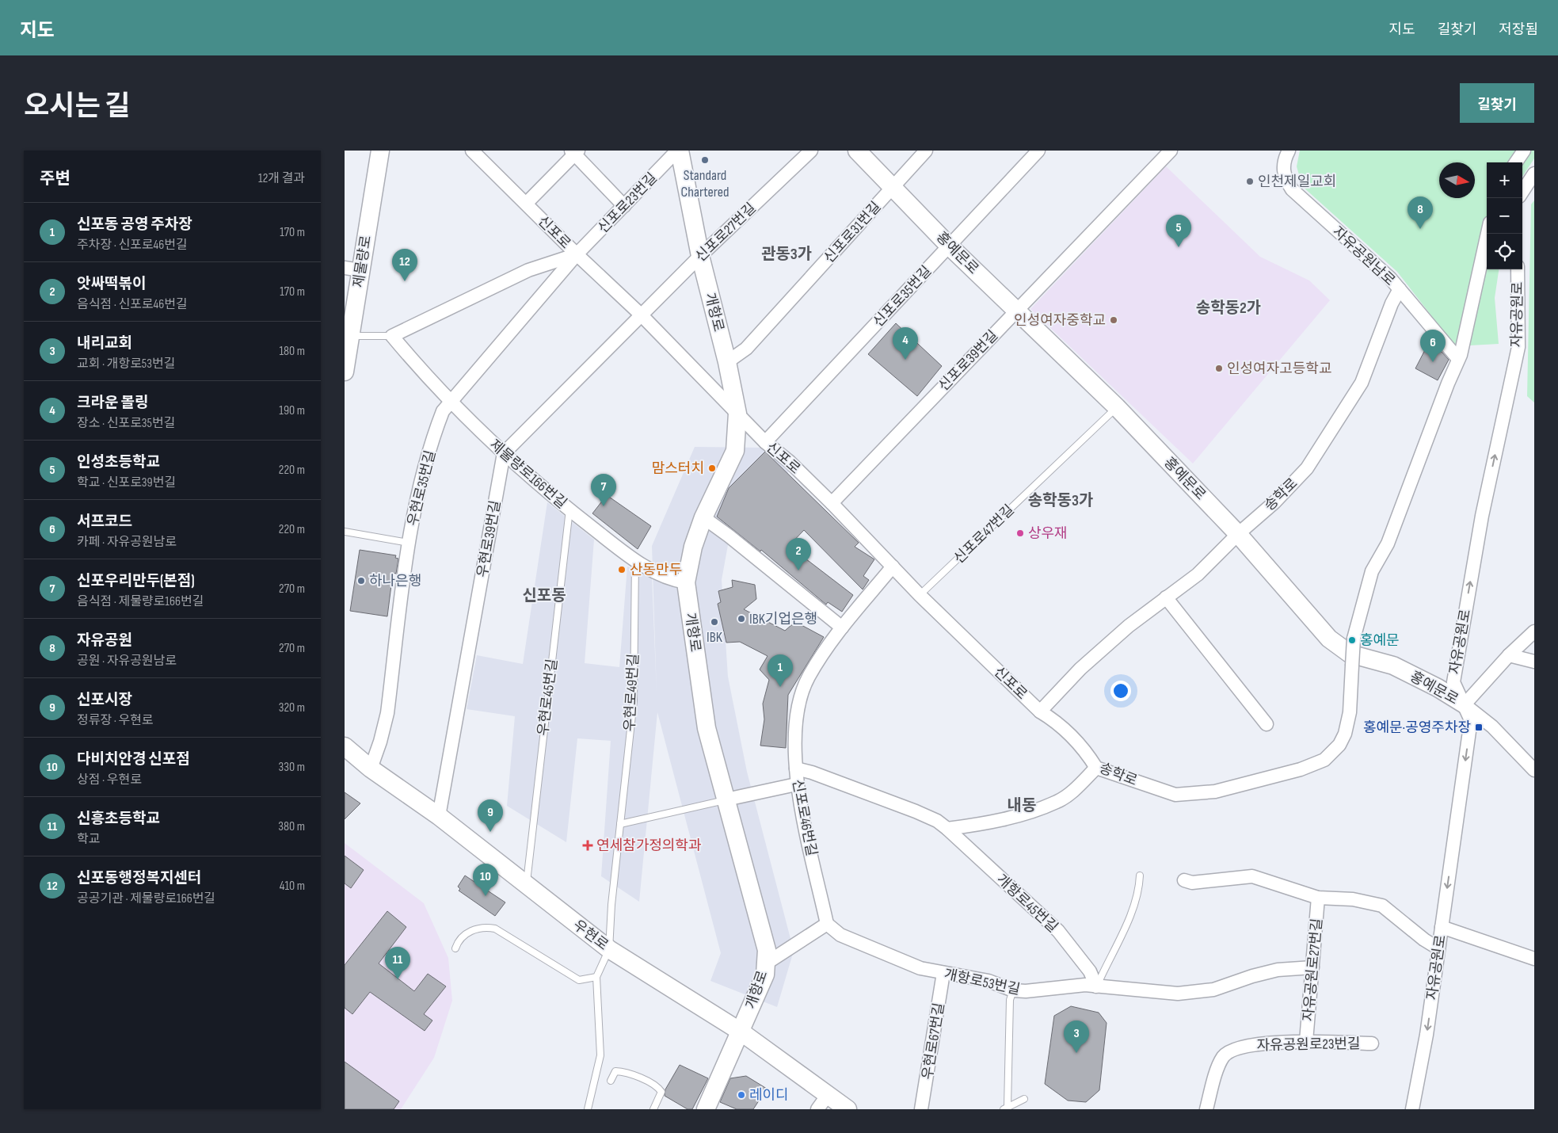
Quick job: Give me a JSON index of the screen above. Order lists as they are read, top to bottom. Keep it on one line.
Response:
{"streets":{"street":["신포로23번길","신포로","신포로27번길","신포로31번길","홍예문로","자유공원남로","제물량로","신포로35번길","개항로","자유공원로","신포로39번길","제물량로166번길","우현로35번길","송학로","우현로39번길","신포로46번길","개항로45번길","우현로","자유공원로27번길","개항로53번길","우현로67번길","자유공원로23번길"],"lane":["신포로47번길","우현로49번길","우현로45번길"]},"crossings":[["신포로23번길","신포로"],["신포로23번길","개항로"],["신포로23번길","우현로35번길"],["신포로","신포로27번길"],["신포로","신포로35번길"],["신포로","개항로"],["신포로","신포로39번길"],["신포로","우현로35번길"],["신포로","송학로"],["신포로","신포로47번길"],["신포로","신포로46번길"],["신포로27번길","개항로"],["신포로31번길","홍예문로"],["신포로31번길","개항로"],["홍예문로","신포로35번길"],["홍예문로","자유공원로"],["홍예문로","신포로39번길"],["홍예문로","송학로"],["홍예문로","신포로47번길"],["자유공원남로","송학로"],["개항로","제물량로166번길"],["개항로","우현로"],["제물량로166번길","우현로35번길"],["제물량로166번길","우현로39번길"],["제물량로166번길","우현로49번길"],["제물량로166번길","우현로45번길"],["우현로35번길","우현로"],["우현로39번길","우현로"],["우현로49번길","우현로"],["우현로45번길","우현로"],["신포로46번길","개항로45번길"],["신포로46번길","개항로53번길"],["개항로45번길","개항로53번길"],["자유공원로27번길","개항로53번길"],["자유공원로27번길","자유공원로23번길"],["개항로53번길","우현로67번길"]],"districts":["관동3가","송학동2가","송학동3가","신포동","내동"],"places":{"other":["Standard Chartered","인천제일교회","인성여자중학교","인성여자고등학교","맘스터치","상우재","산동만두","하나은행","IBK기업은행","IBK","홍예문","레이디"],"transit":["홍예문·공영주차장"],"health":["연세참가정의학과"]},"north":"right","page":{"header":"지도","nav":["지도","길찾기","저장됨"],"title":"오시는 길","buttons":"길찾기","heading":["주변","12개 결과"],"map_buttons":["+","−"],"pins":["8","5","12","4","6","7","2","1","9","10","11","3"],"list":[{"mark":"1","name":"신포동 공영 주차장","note":"주차장 · 신포로46번길","value":"170 m"},{"mark":"2","name":"앗싸떡볶이","note":"음식점 · 신포로46번길","value":"170 m"},{"mark":"3","name":"내리교회","note":"교회 · 개항로53번길","value":"180 m"},{"mark":"4","name":"크라운 볼링","note":"장소 · 신포로35번길","value":"190 m"},{"mark":"5","name":"인성초등학교","note":"학교 · 신포로39번길","value":"220 m"},{"mark":"6","name":"서프코드","note":"카페 · 자유공원남로","value":"220 m"},{"mark":"7","name":"신포우리만두(본점)","note":"음식점 · 제물량로166번길","value":"270 m"},{"mark":"8","name":"자유공원","note":"공원 · 자유공원남로","value":"270 m"},{"mark":"9","name":"신포시장","note":"정류장 · 우현로","value":"320 m"},{"mark":"10","name":"다비치안경 신포점","note":"상점 · 우현로","value":"330 m"},{"mark":"11","name":"신흥초등학교","note":"학교","value":"380 m"},{"mark":"12","name":"신포동행정복지센터","note":"공공기관 · 제물량로166번길","value":"410 m"}]}}
